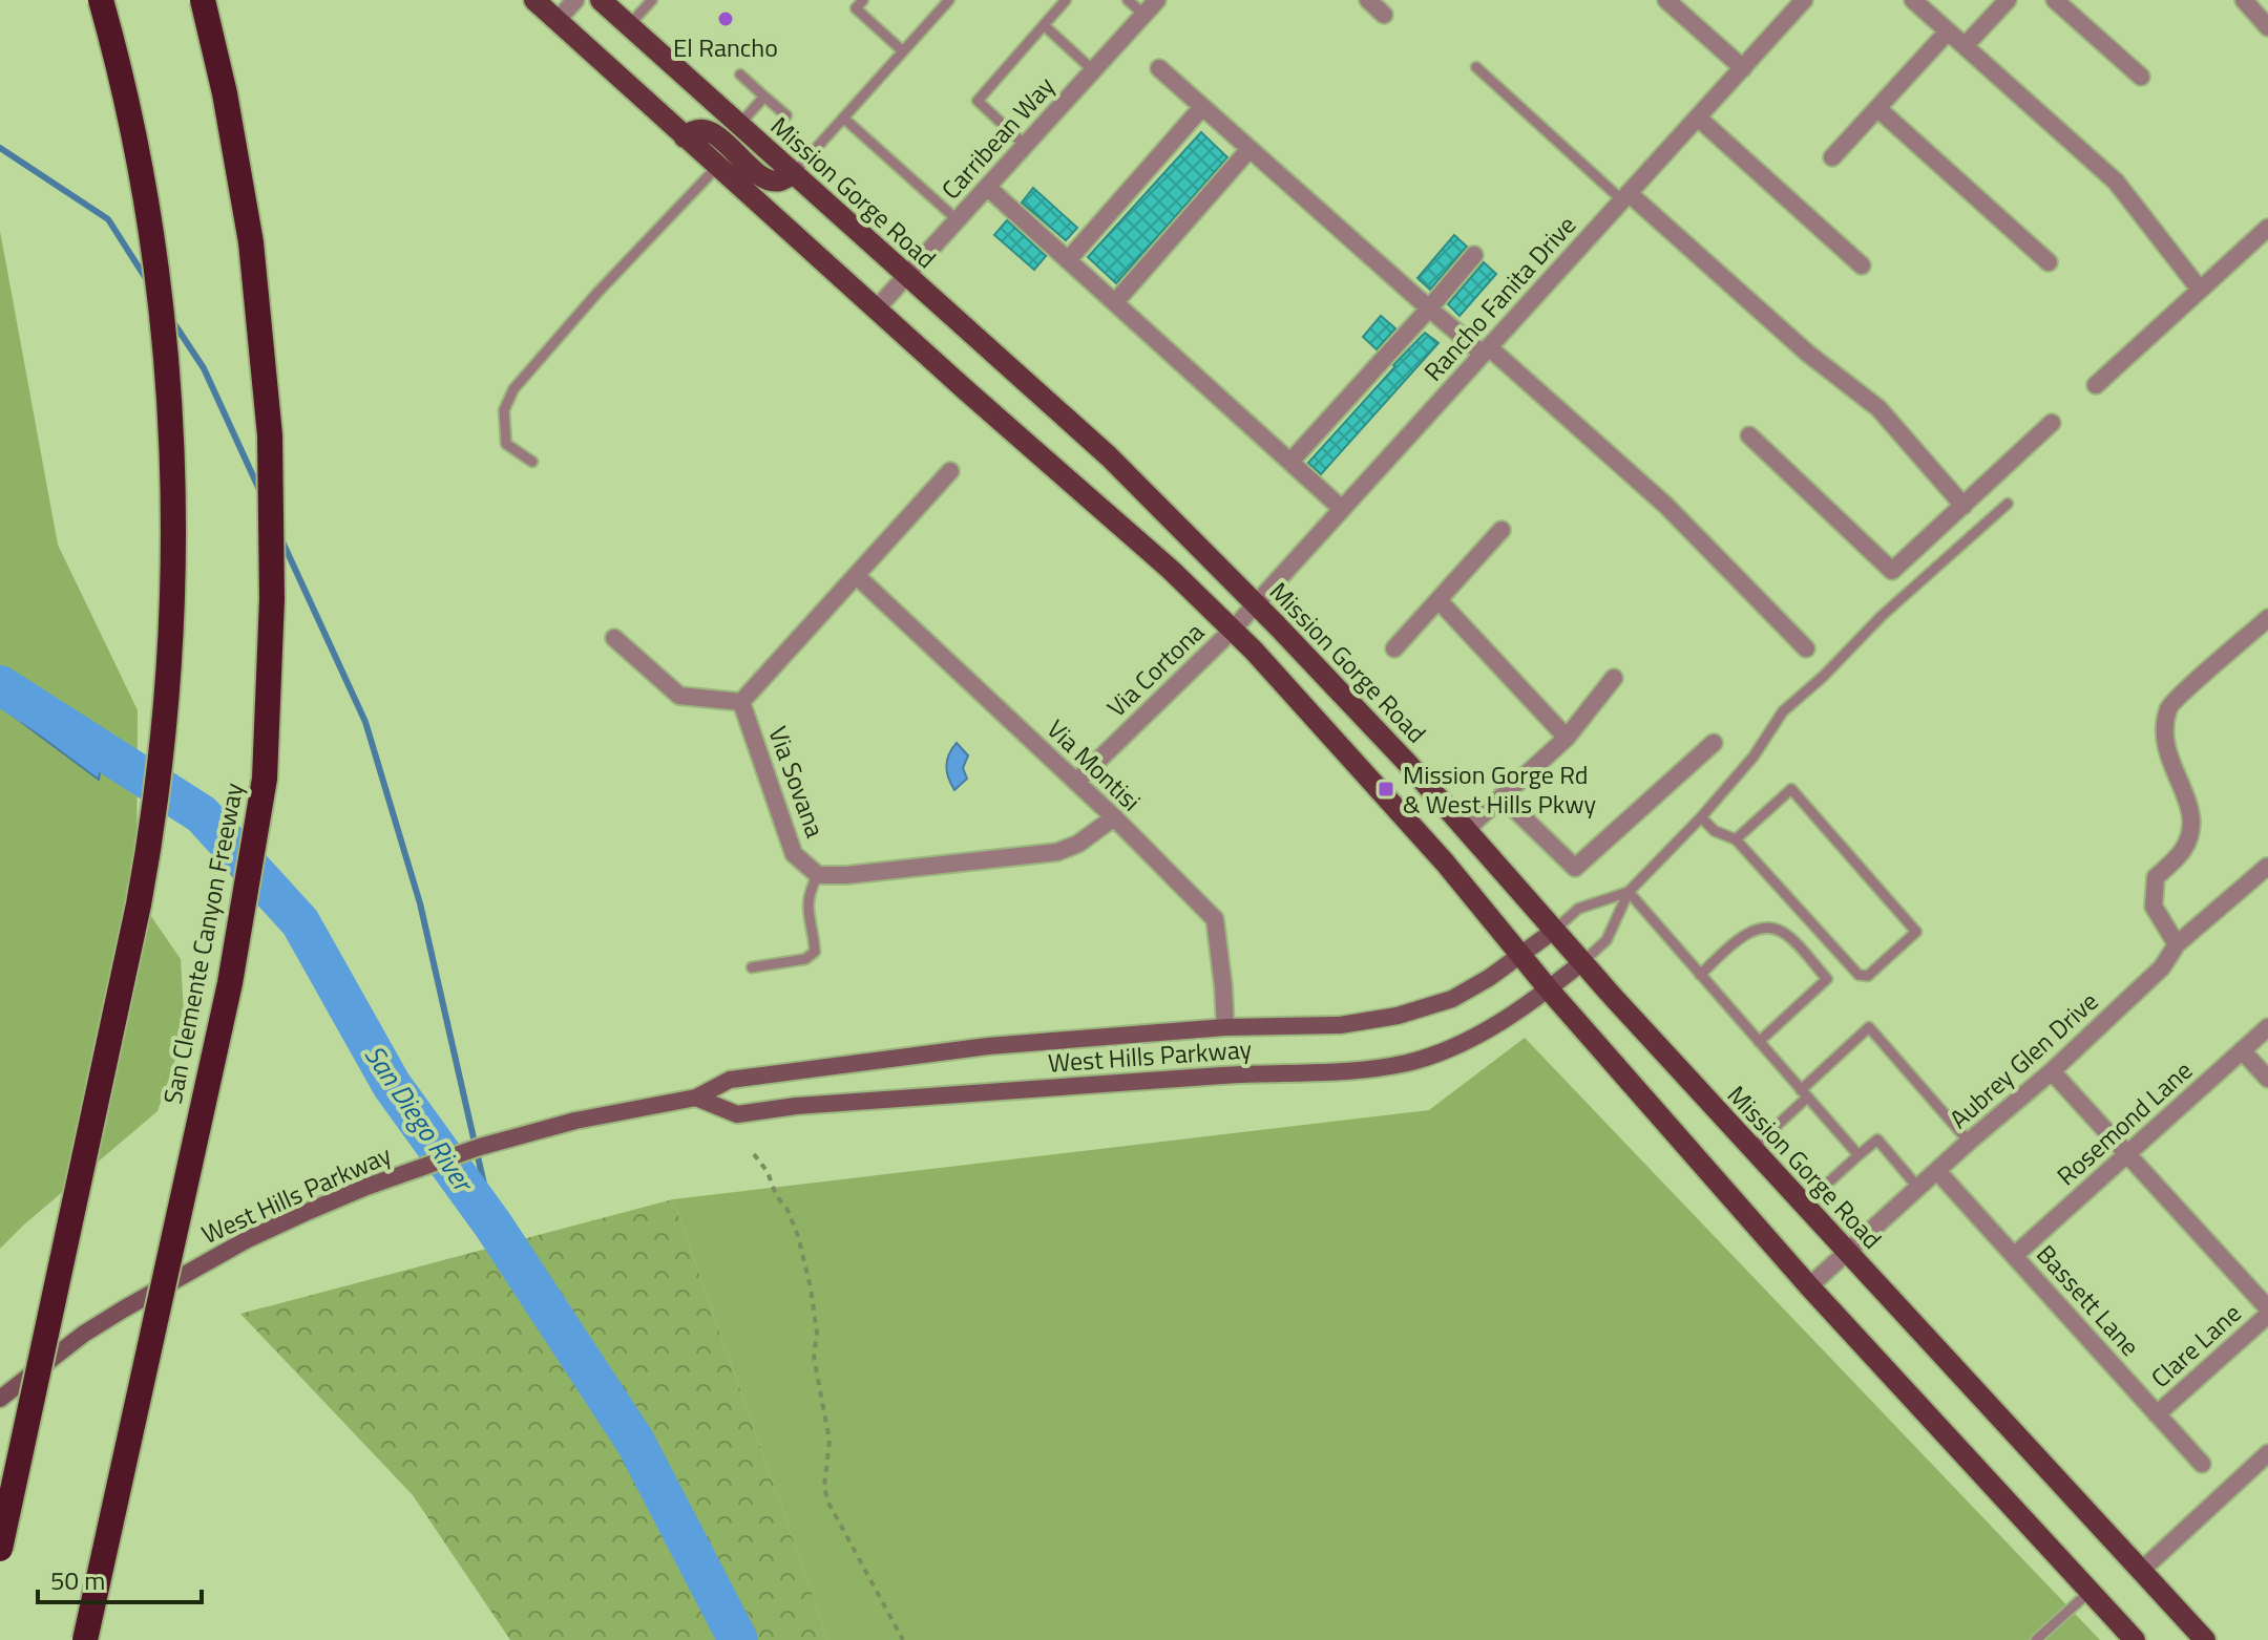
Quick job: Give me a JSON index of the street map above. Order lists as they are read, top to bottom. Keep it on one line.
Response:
{"streets":{"highway":["San Clemente Canyon Freeway"],"main road":["Mission Gorge Road","West Hills Parkway"],"street":["Carribean Way","Rancho Fanita Drive","Via Cortona","Via Montisi","Via Sovana","Aubrey Glen Drive","Rosemond Lane","Bassett Lane","Clare Lane"]},"crossings":[["Carribean Way","Mission Gorge Road"],["Mission Gorge Road","Rancho Fanita Drive"],["Mission Gorge Road","West Hills Parkway"],["Mission Gorge Road","Aubrey Glen Drive"],["Rancho Fanita Drive","Via Cortona"],["Via Cortona","Via Montisi"],["Via Montisi","Via Sovana"],["Via Montisi","West Hills Parkway"],["Aubrey Glen Drive","Bassett Lane"],["Rosemond Lane","Bassett Lane"],["Bassett Lane","Clare Lane"]],"water":["San Diego River"],"places":{"other":["El Rancho"],"transit":["Mission Gorge Rd & West Hills Pkwy"]},"scale_bar":"50 m"}
